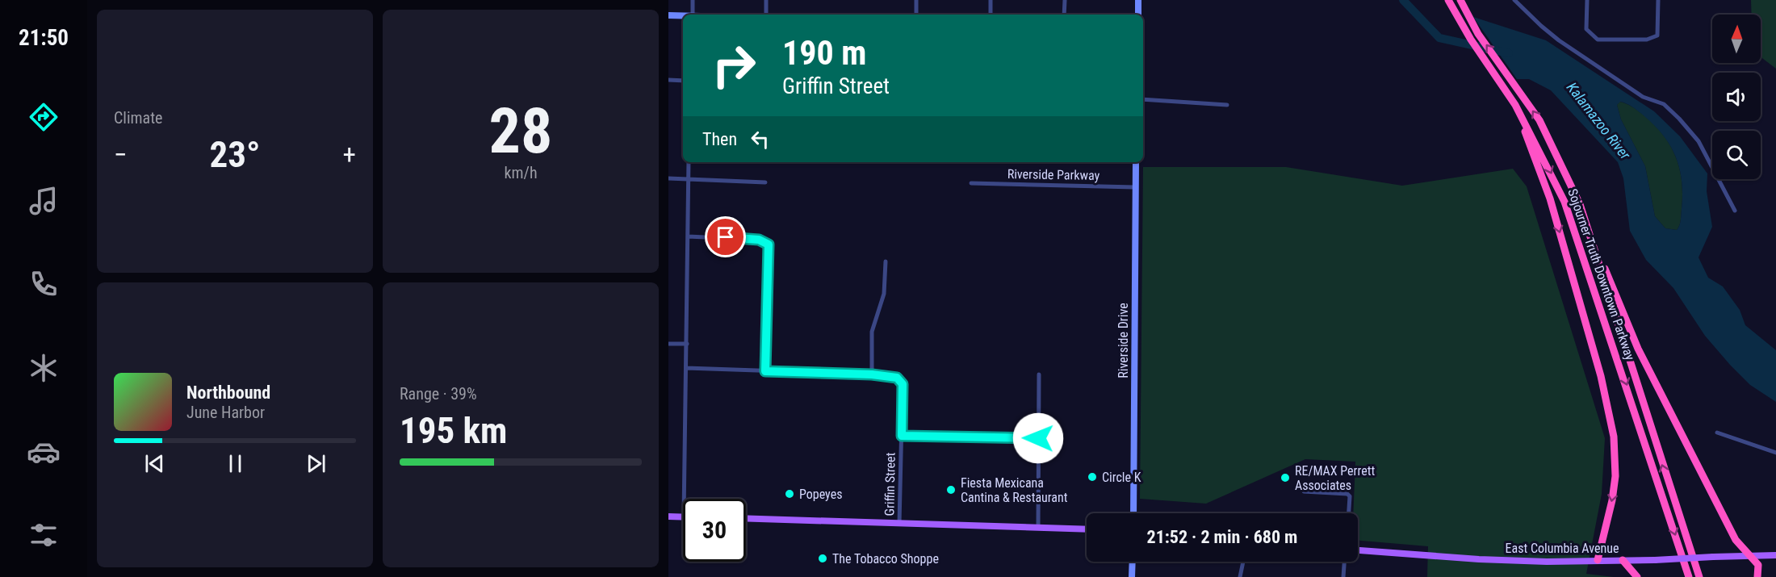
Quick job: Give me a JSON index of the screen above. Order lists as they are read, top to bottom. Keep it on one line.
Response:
{"streets":{"highway":["Sojourner Truth Downtown Parkway"],"main road":["East Columbia Avenue"],"street":["Riverside Parkway","Riverside Drive","Griffin Street"]},"crossings":[["Riverside Parkway","Riverside Drive"]],"water":["Kalamazoo River"],"places":["Circle K","RE/MAX Perrett Associates","Fiesta Mexicana Cantina & Restaurant","Popeyes","The Tobacco Shoppe"],"north":"top","page":{"tabs":"21:50","tile":["Climate",["28","km/h"],["Range · 39%","195 km"]],"turn":["190 m","Griffin Street"],"then":"Then","heat":["−","23°","+"],"song":["Northbound","June Harbor"],"limit":"30","trip":"21:52 · 2 min · 680 m"}}
